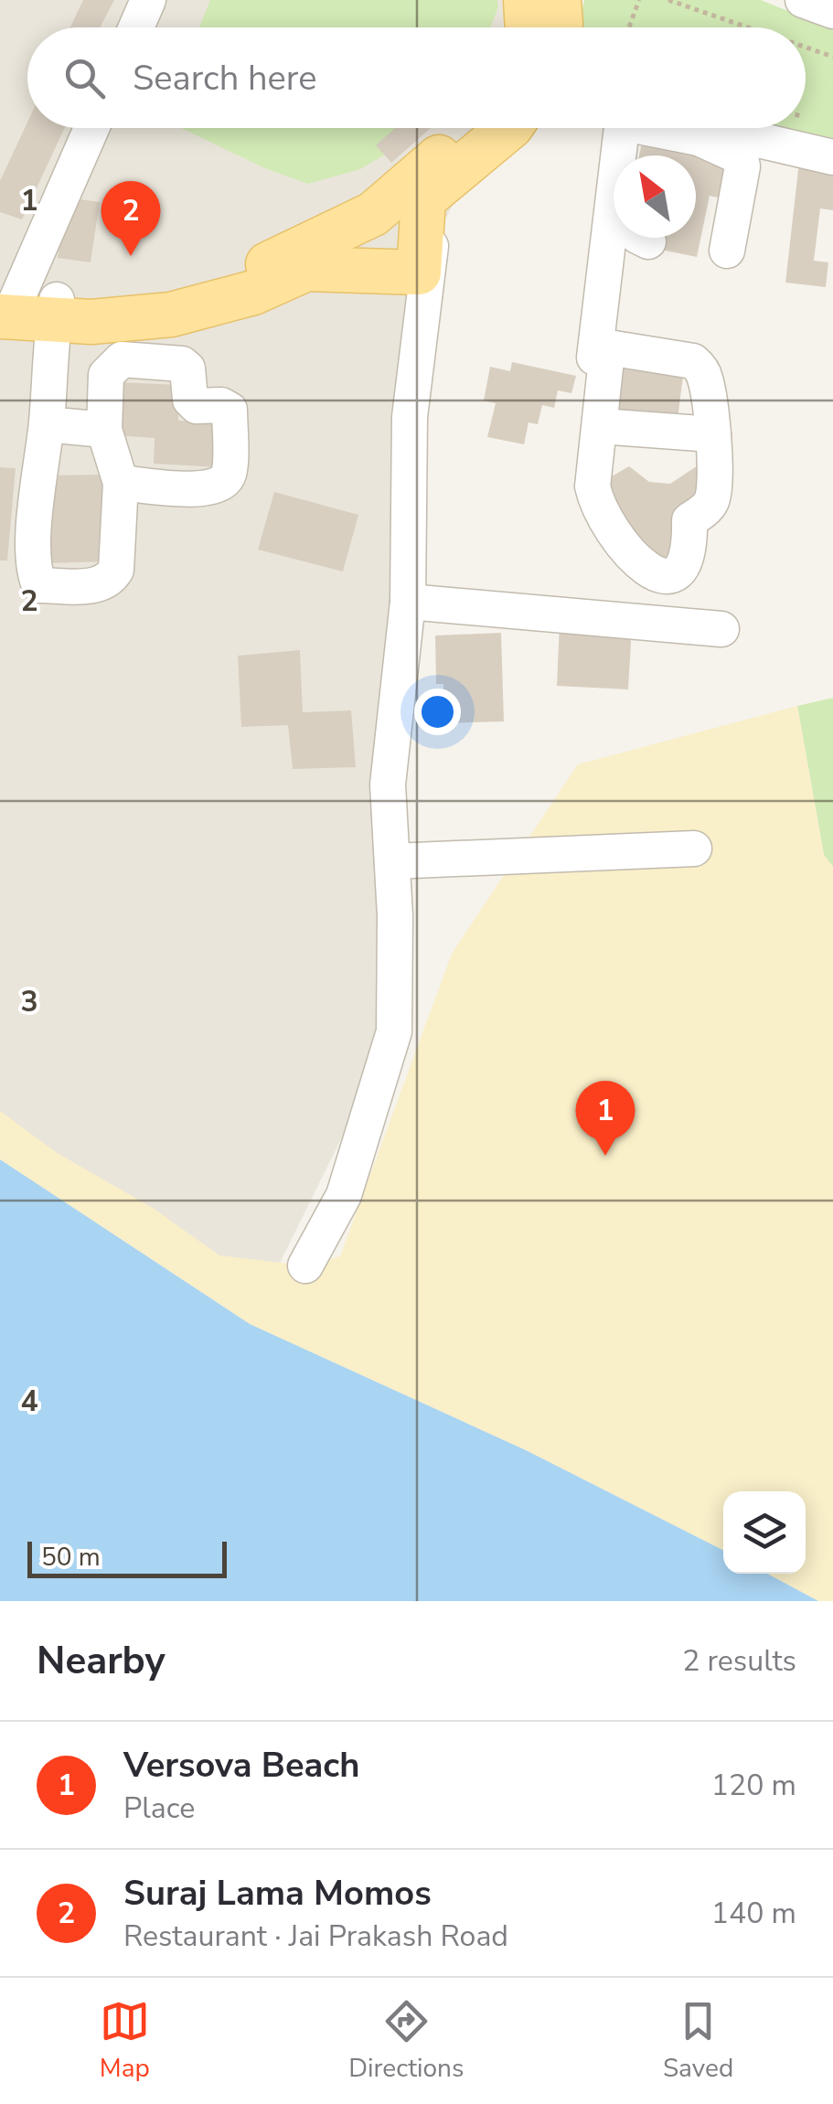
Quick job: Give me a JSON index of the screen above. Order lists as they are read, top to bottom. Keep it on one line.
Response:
{"scale_bar":"50 m","north":"top left","page":{"search":"Search here","pins":["2","1"],"scale":"50 m","heading":["Nearby","2 results"],"list":[{"mark":"1","name":"Versova Beach","note":"Place","value":"120 m"},{"mark":"2","name":"Suraj Lama Momos","note":"Restaurant · Jai Prakash Road","value":"140 m"}],"nav":["Map","Directions","Saved"]},"grid":{"rows":["1","2","3","4"]}}
